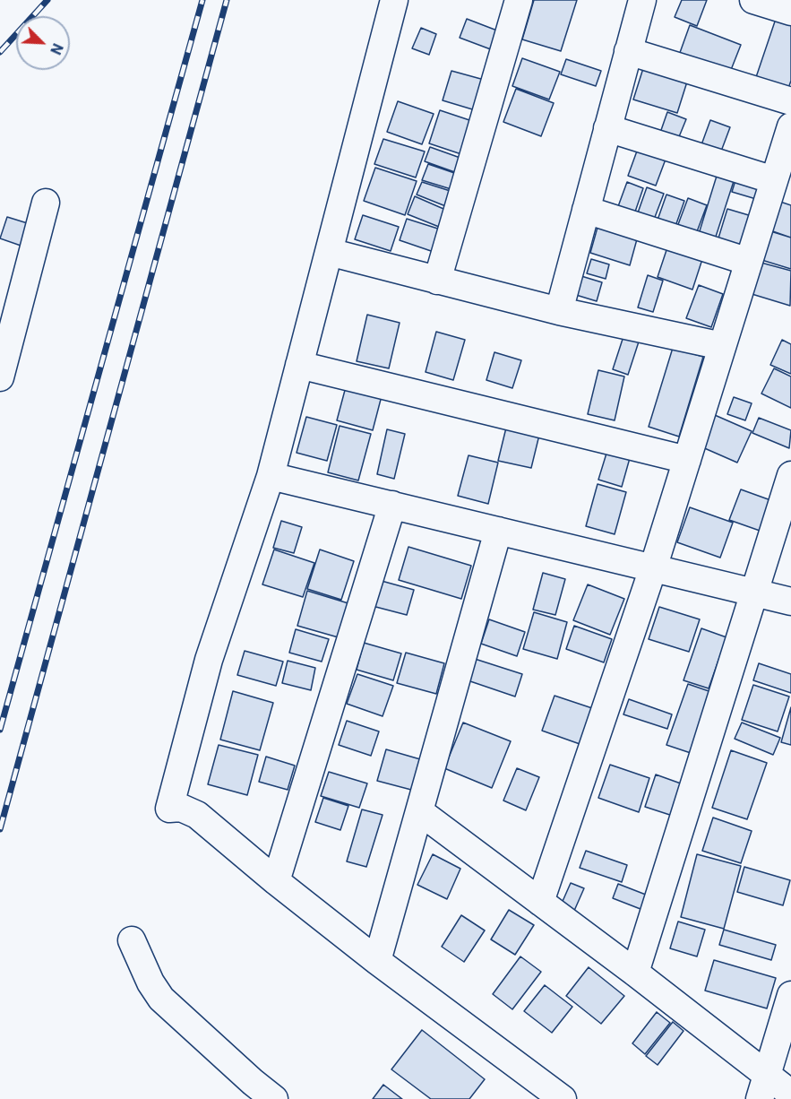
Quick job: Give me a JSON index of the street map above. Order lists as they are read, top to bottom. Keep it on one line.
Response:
{"north":"bottom right"}
